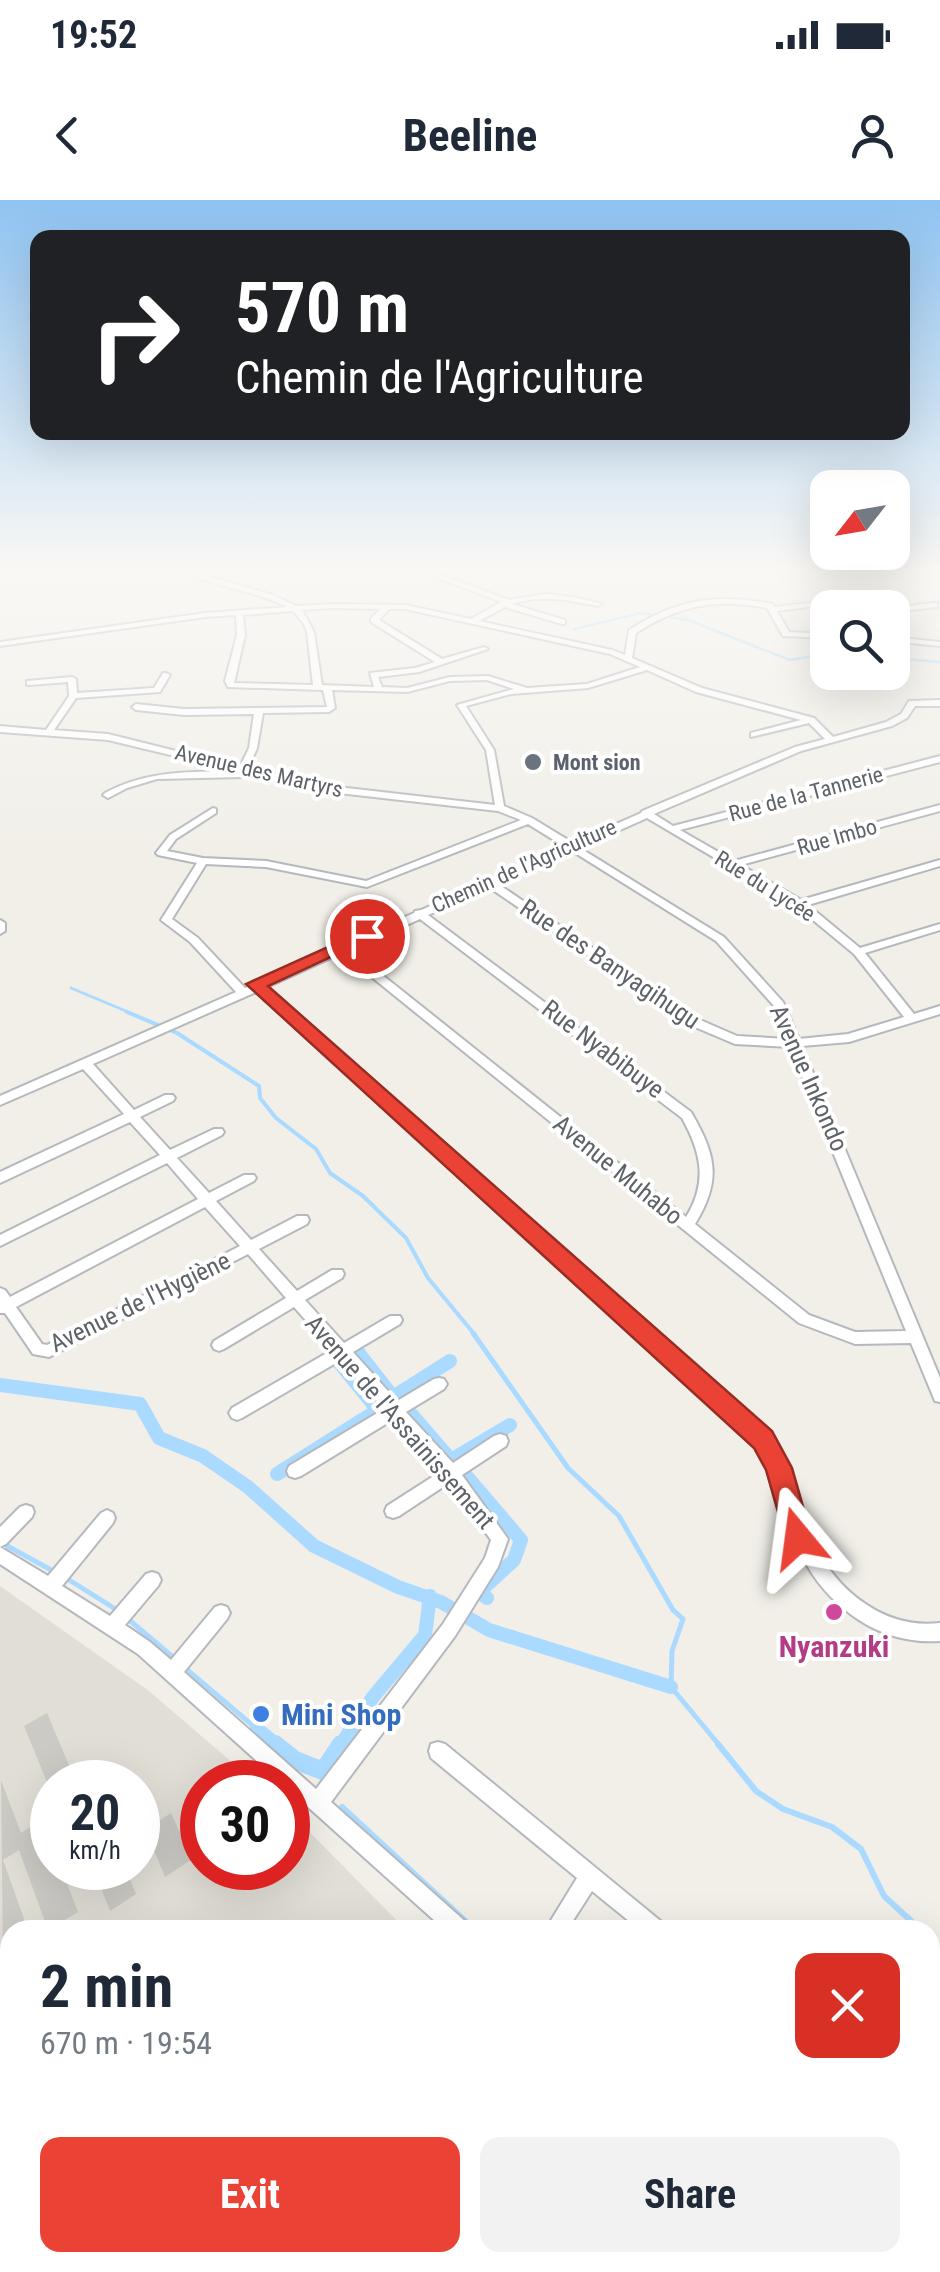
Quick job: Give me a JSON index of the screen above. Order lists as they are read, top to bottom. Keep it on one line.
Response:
{"streets":{"street":["Avenue des Martyrs","Rue de la Tannerie","Rue Imbo","Chemin de l'Agriculture","Rue du Lycée","Rue des Banyagihugu","Rue Nyabibuye","Avenue Inkondo","Avenue Muhabo","Avenue de l'Hygiène","Avenue de l'Assainissement"]},"crossings":[["Avenue des Martyrs","Chemin de l'Agriculture"],["Avenue des Martyrs","Avenue Inkondo"],["Rue de la Tannerie","Rue du Lycée"],["Rue Imbo","Rue du Lycée"],["Chemin de l'Agriculture","Rue du Lycée"],["Chemin de l'Agriculture","Rue des Banyagihugu"],["Chemin de l'Agriculture","Rue Nyabibuye"],["Chemin de l'Agriculture","Avenue Inkondo"],["Chemin de l'Agriculture","Avenue Muhabo"],["Chemin de l'Agriculture","Avenue de l'Assainissement"],["Rue du Lycée","Rue des Banyagihugu"],["Rue des Banyagihugu","Avenue Inkondo"],["Rue Nyabibuye","Avenue Muhabo"],["Avenue Inkondo","Avenue Muhabo"],["Avenue de l'Hygiène","Avenue de l'Assainissement"]],"places":["Mont sion","Nyanzuki","Mini Shop"],"north":"bottom left","page":{"status":"19:52","header":"Beeline","turn":["570 m","Chemin de l'Agriculture"],"speed":"20 km/h","limit":"30","heading":["2 min","670 m · 19:54"],"buttons":["Exit","Share"]}}
